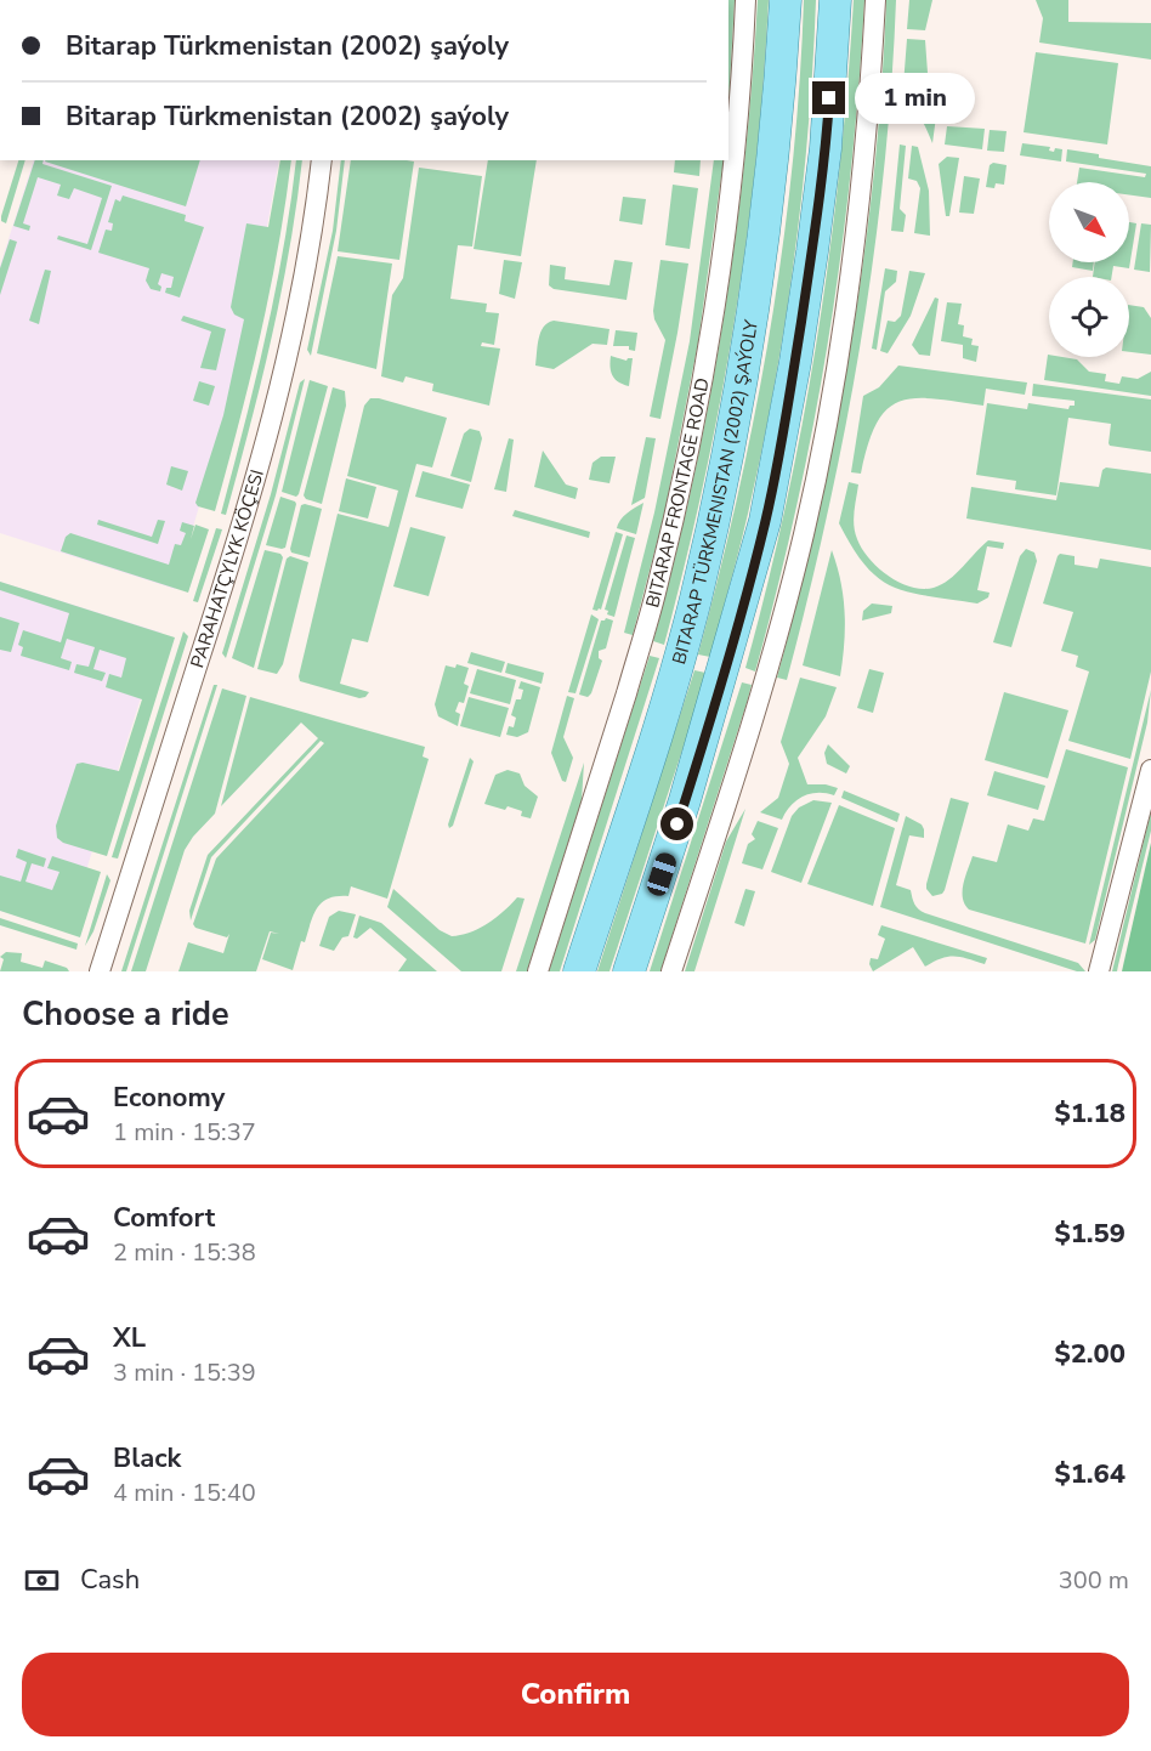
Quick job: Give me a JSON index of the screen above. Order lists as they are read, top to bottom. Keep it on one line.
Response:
{"streets":{"main road":["BITARAP TÜRKMENISTAN (2002) ŞAÝOLY"],"street":["BITARAP FRONTAGE ROAD","PARAHATÇYLYK KÖÇESI"]},"north":"bottom right","page":{"banner":["Bitarap Türkmenistan (2002) şaýoly","Bitarap Türkmenistan (2002) şaýoly"],"bubble":"1 min","heading":"Choose a ride","list":[{"name":"Economy","note":"1 min · 15:37","value":"$1.18"},{"name":"Comfort","note":"2 min · 15:38","value":"$1.59"},{"name":"XL","note":"3 min · 15:39","value":"$2.00"},{"name":"Black","note":"4 min · 15:40","value":"$1.64"}],"pay":["Cash","300 m"],"buttons":"Confirm"}}
